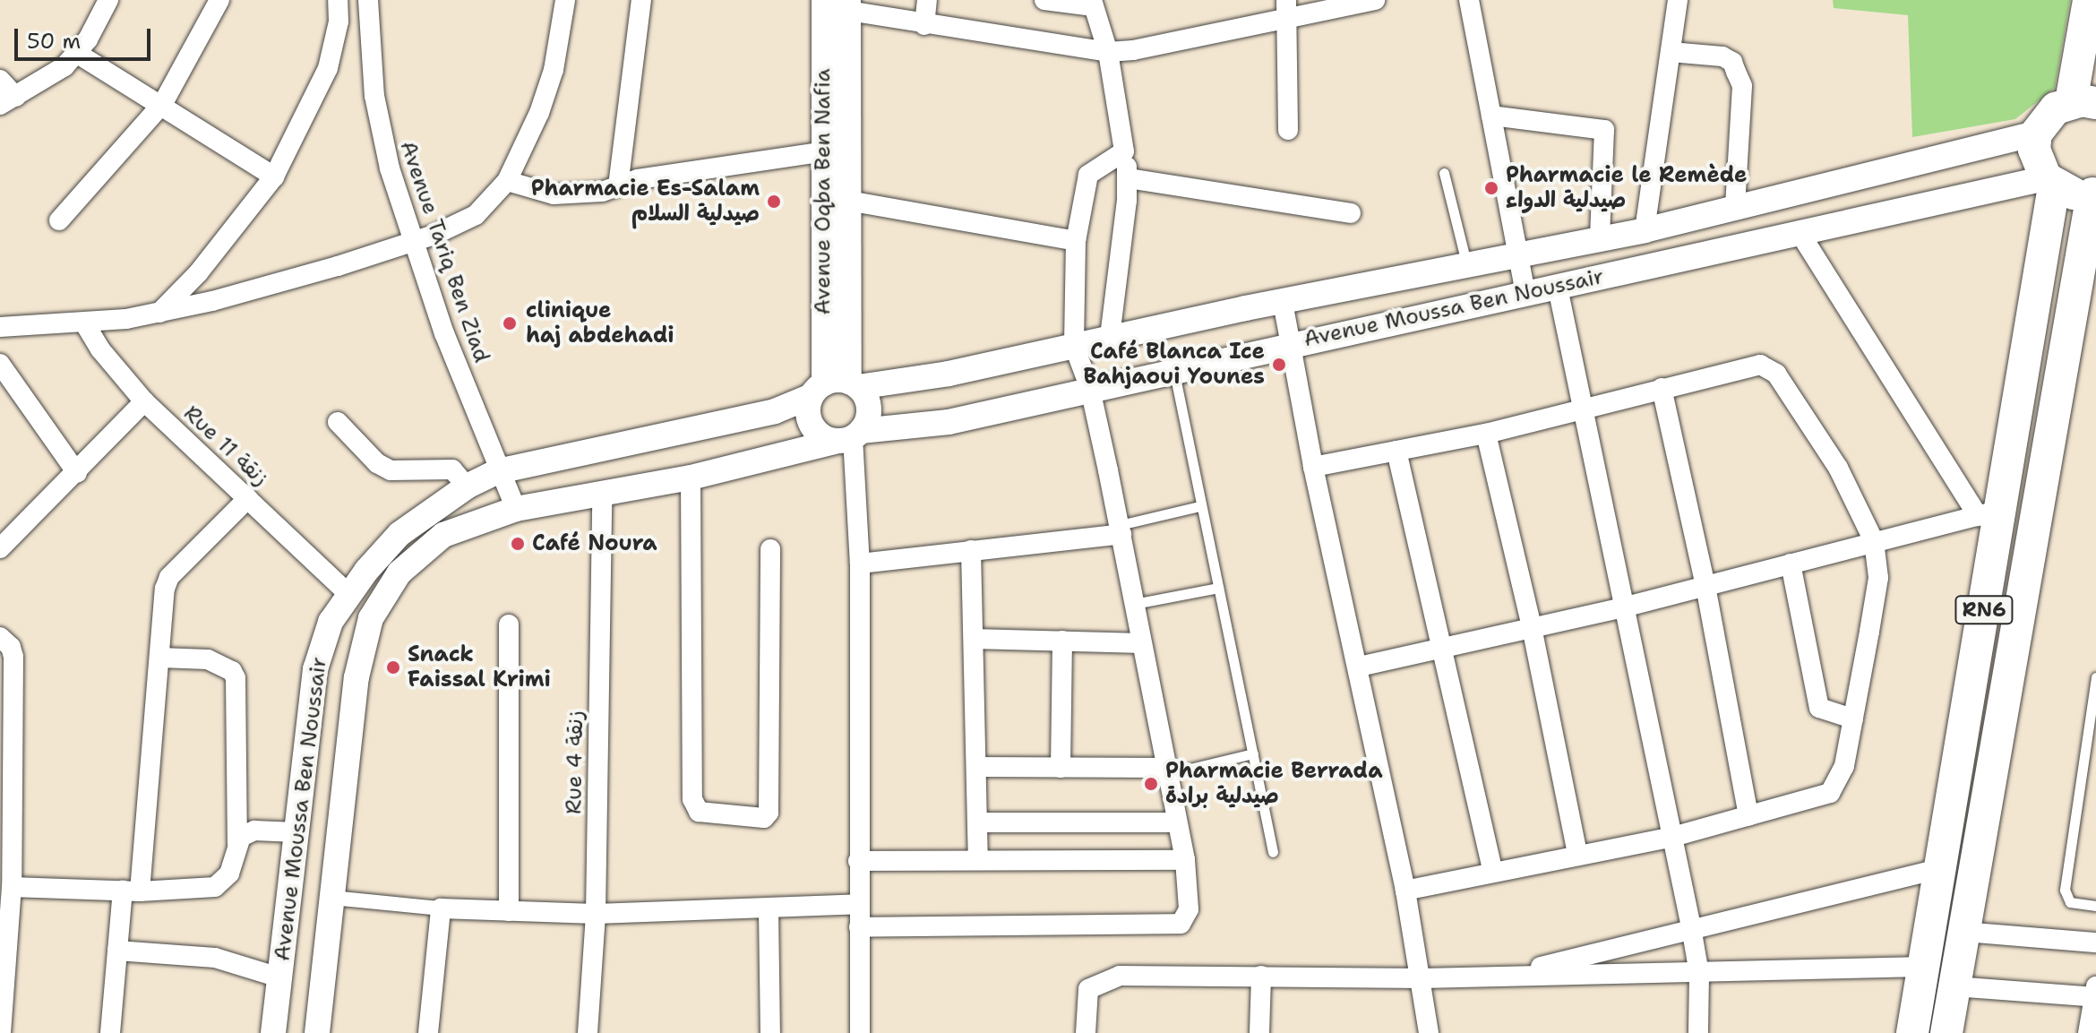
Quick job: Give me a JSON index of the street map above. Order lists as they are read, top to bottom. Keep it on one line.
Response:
{"streets":{"main road":["RN6"],"street":["Avenue Oqba Ben Nafia","Avenue Tariq Ben Ziad","Avenue Moussa Ben Noussair","Rue 11 زنقة","Rue 4 زنقة"]},"crossings":[["Avenue Oqba Ben Nafia","Avenue Moussa Ben Noussair"],["Avenue Tariq Ben Ziad","Avenue Moussa Ben Noussair"],["Avenue Moussa Ben Noussair","Rue 11 زنقة"],["Avenue Moussa Ben Noussair","RN6"],["Avenue Moussa Ben Noussair","Rue 4 زنقة"]],"places":["Pharmacie le Remède صيدلية الدواء","Pharmacie Es-Salam صيدلية السلام","clinique haj abdehadi","Café Blanca Ice Bahjaoui Younes","Café Noura","Snack Faissal Krimi","Pharmacie Berrada صيدلية برادة"],"scale_bar":"50 m"}
